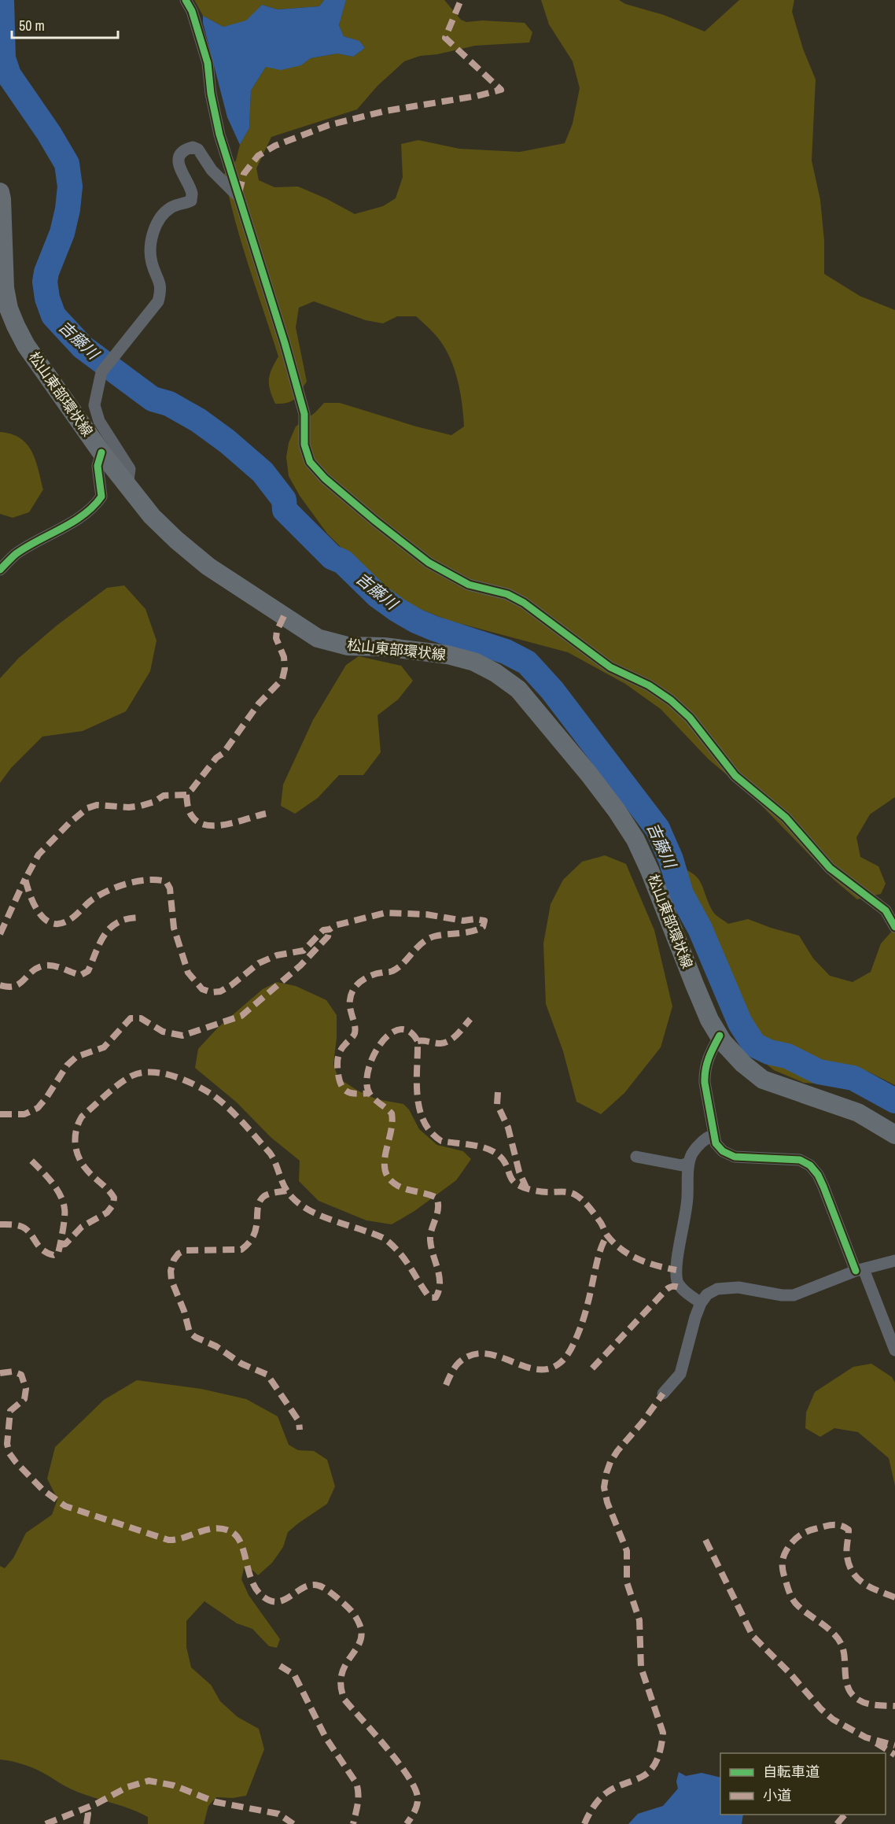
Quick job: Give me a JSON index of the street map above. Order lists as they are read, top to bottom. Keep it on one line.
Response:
{"streets":{"main road":["松山東部環状線"]},"water":["吉藤川"],"legend":["自転車道","小道"],"scale_bar":"50 m"}
